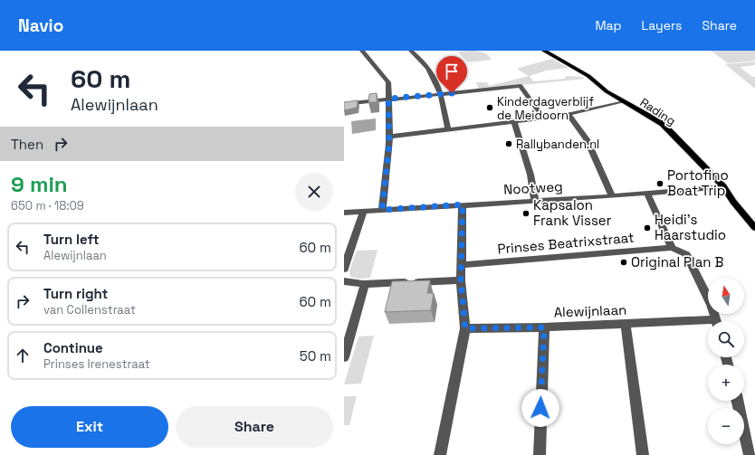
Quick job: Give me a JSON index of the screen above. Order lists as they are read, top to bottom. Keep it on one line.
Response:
{"streets":{"main road":["Rading"],"street":["Nootweg","Prinses Beatrixstraat","Alewijnlaan"]},"crossings":[["Rading","Nootweg"]],"places":["Kinderdagverblijf de Meidoorn","Rallybanden.nl","Portofino Boat Trip","Kapsalon Frank Visser","Heidi's Haarstudio","Original Plan B"],"north":"top","page":{"header":"Navio","nav":["Map","Layers","Share"],"turn":["60 m","Alewijnlaan"],"then":"Then","heading":["9 min","650 m · 18:09"],"list":[{"name":"Turn left","note":"Alewijnlaan","value":"60 m"},{"name":"Turn right","note":"van Collenstraat","value":"60 m"},{"name":"Continue","note":"Prinses Irenestraat","value":"50 m"}],"map_buttons":["+","−"],"buttons":["Exit","Share"]}}
